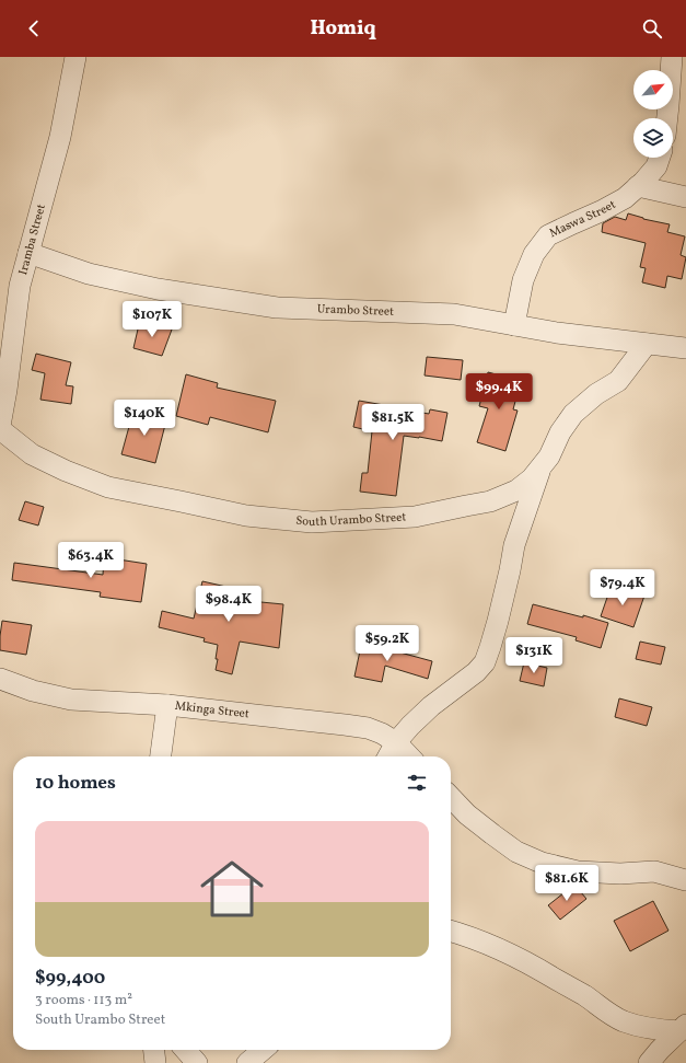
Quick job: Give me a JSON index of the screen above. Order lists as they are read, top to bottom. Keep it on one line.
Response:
{"streets":{"street":["Maswa Street","Iramba Street","Urambo Street","South Urambo Street","Mkinga Street"]},"crossings":[["Maswa Street","Urambo Street"],["Iramba Street","Urambo Street"],["Urambo Street","South Urambo Street"]],"north":"top right","page":{"header":"Homiq","price":["$107K","$99.4K","$140K","$81.5K","$63.4K","$79.4K","$98.4K","$59.2K","$131K","$81.6K"],"heading":"10 homes","list":[{"name":"$99,400","note":"3 rooms · 113 m² · South Urambo Street"}]}}
